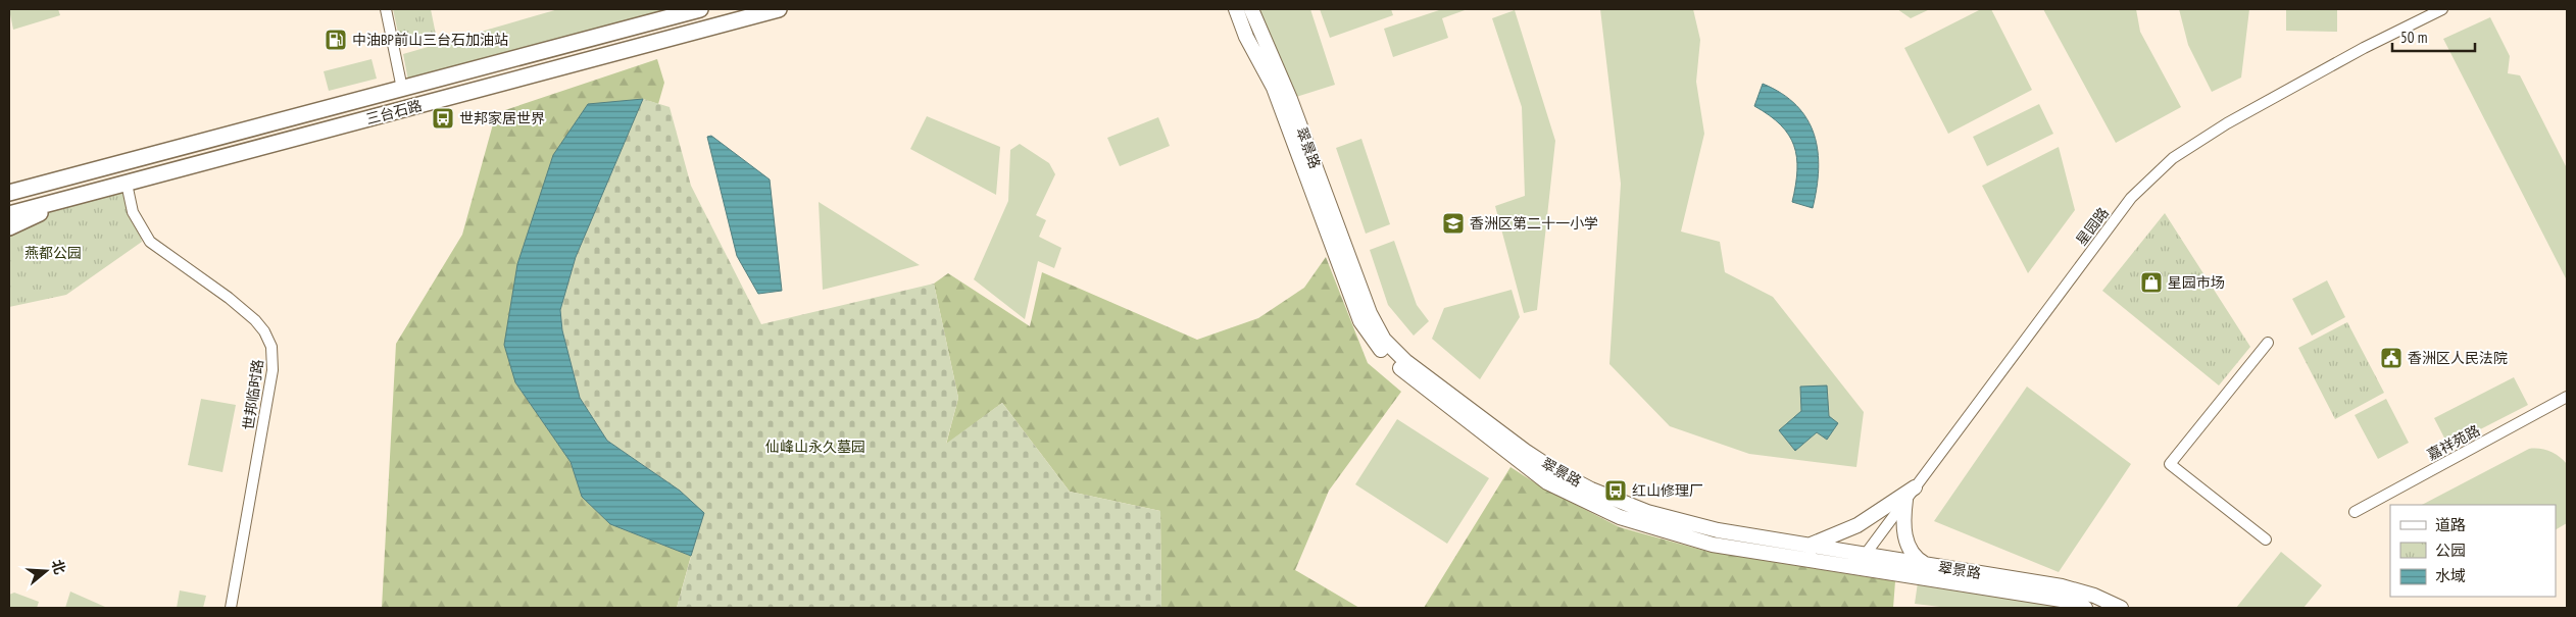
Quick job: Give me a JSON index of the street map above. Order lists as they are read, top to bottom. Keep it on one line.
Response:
{"streets":{"main road":["三台石路","翠景路"],"street":["星园路","世邦临时路","嘉祥苑路"]},"crossings":[["三台石路","世邦临时路"],["翠景路","星园路"]],"parks":["燕都公园","仙峰山永久墓园"],"places":{"fuel station":["中油BP前山三台石加油站"],"bus stop":["世邦家居世界","红山修理厂"],"school or university":["香洲区第二十一小学"],"shop":["星园市场"],"public building":["香洲区人民法院"]},"legend":["道路","公园","水域"],"scale_bar":"50 m","north":"right"}
